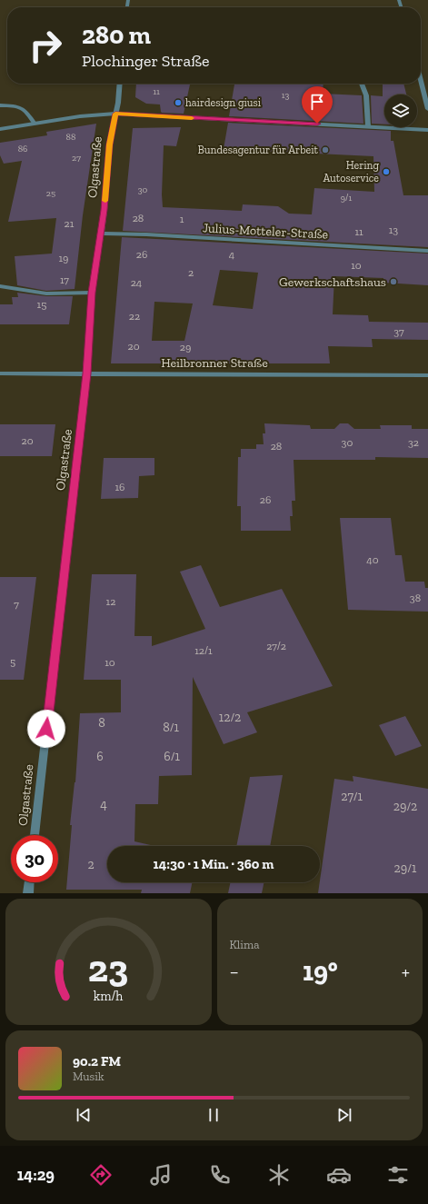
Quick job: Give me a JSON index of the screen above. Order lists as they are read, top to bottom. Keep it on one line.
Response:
{"streets":{"street":["Olgastraße","Julius-Motteler-Straße","Heilbronner Straße"]},"crossings":[["Olgastraße","Julius-Motteler-Straße"],["Olgastraße","Heilbronner Straße"]],"places":["hairdesign giusi","Bundesagentur für Arbeit","Hering Autoservice","Gewerkschaftshaus"],"house_numbers":["11","13","88","86","27","30","25","9/1","28","1","21","13","11","26","4","19","10","2","17","24","15","22","37","20","29","20","30","32","28","16","26","40","38","12","7","27/2","12/1","5","10","12/2","8","8/1","6","6/1","27/1","4","29/2","2","29/1"],"page":{"turn":["280 m","Plochinger Straße"],"limit":"30","trip":"14:30 · 1 Min. · 360 m","tile":"Klima","heat":["−","19°","+"],"song":["90.2 FM","Musik"],"tabs":"14:29","gauge":["23","km/h"]}}
